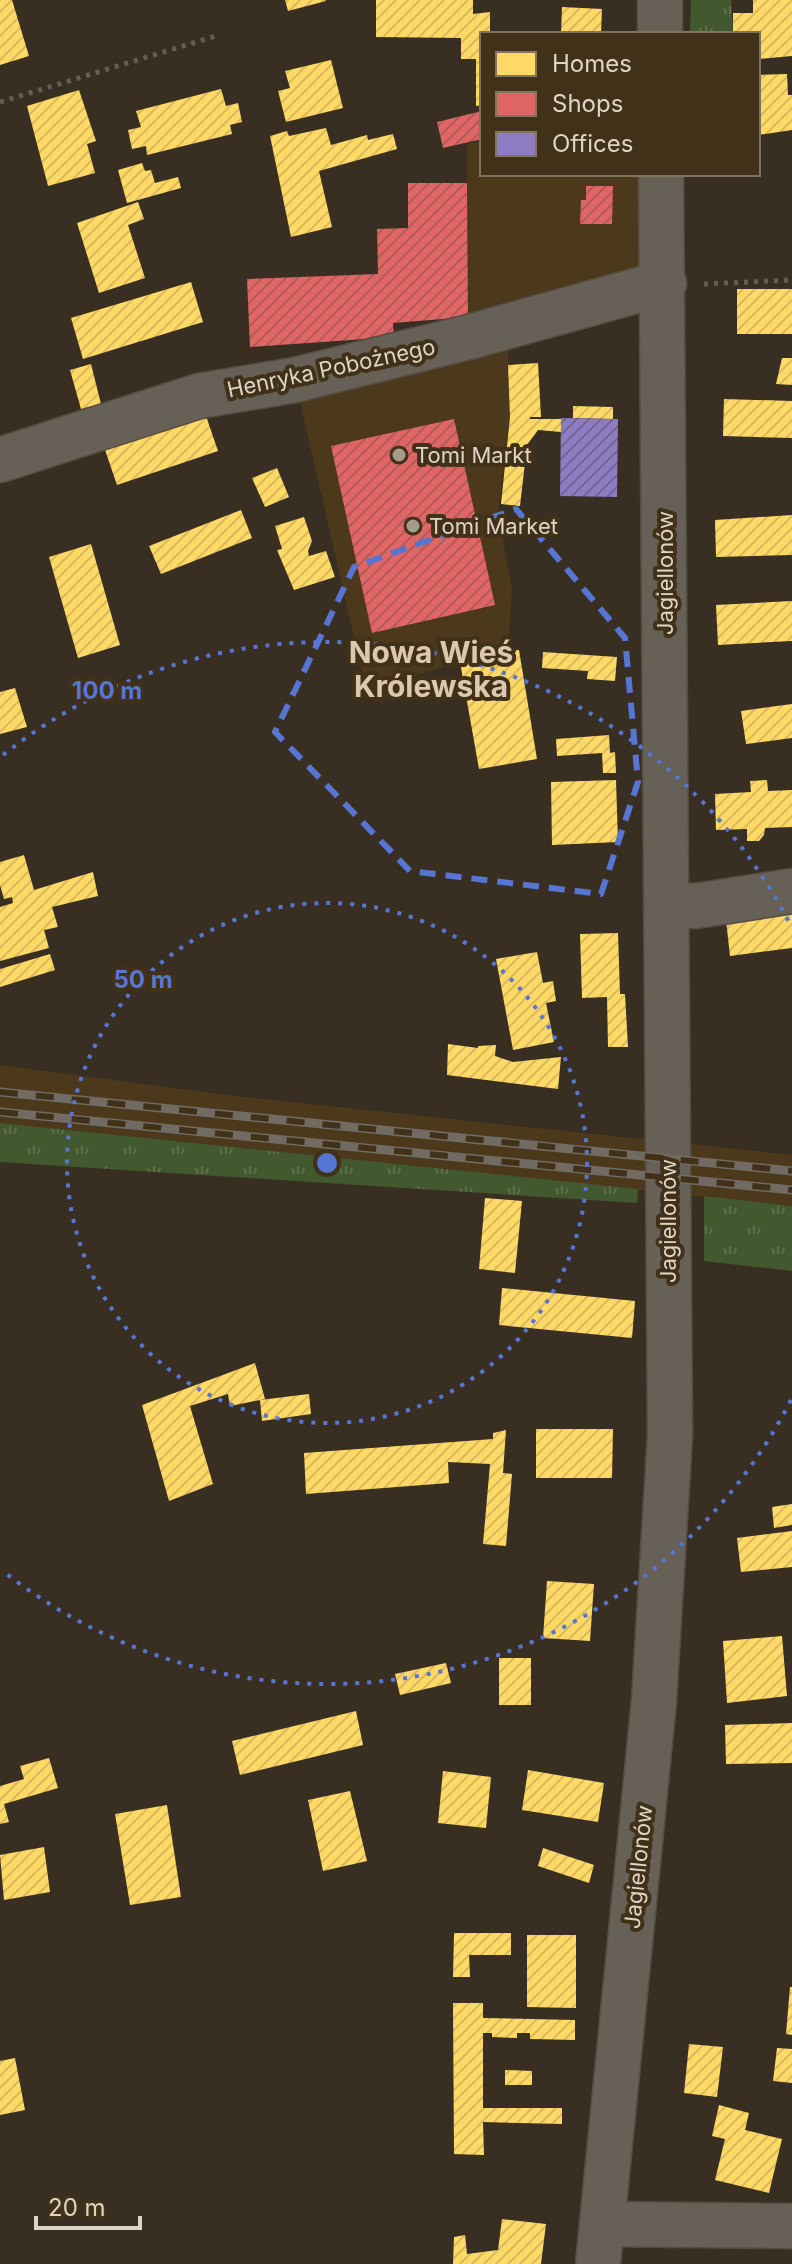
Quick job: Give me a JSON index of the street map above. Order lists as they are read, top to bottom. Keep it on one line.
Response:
{"streets":{"street":["Henryka Pobożnego","Jagiellonów"]},"crossings":[["Henryka Pobożnego","Jagiellonów"]],"districts":["Nowa Wieś Królewska"],"places":["Tomi Markt","Tomi Market"],"legend":["Homes","Shops","Offices"],"scale_bar":"20 m","rings":["100 m","50 m"]}
